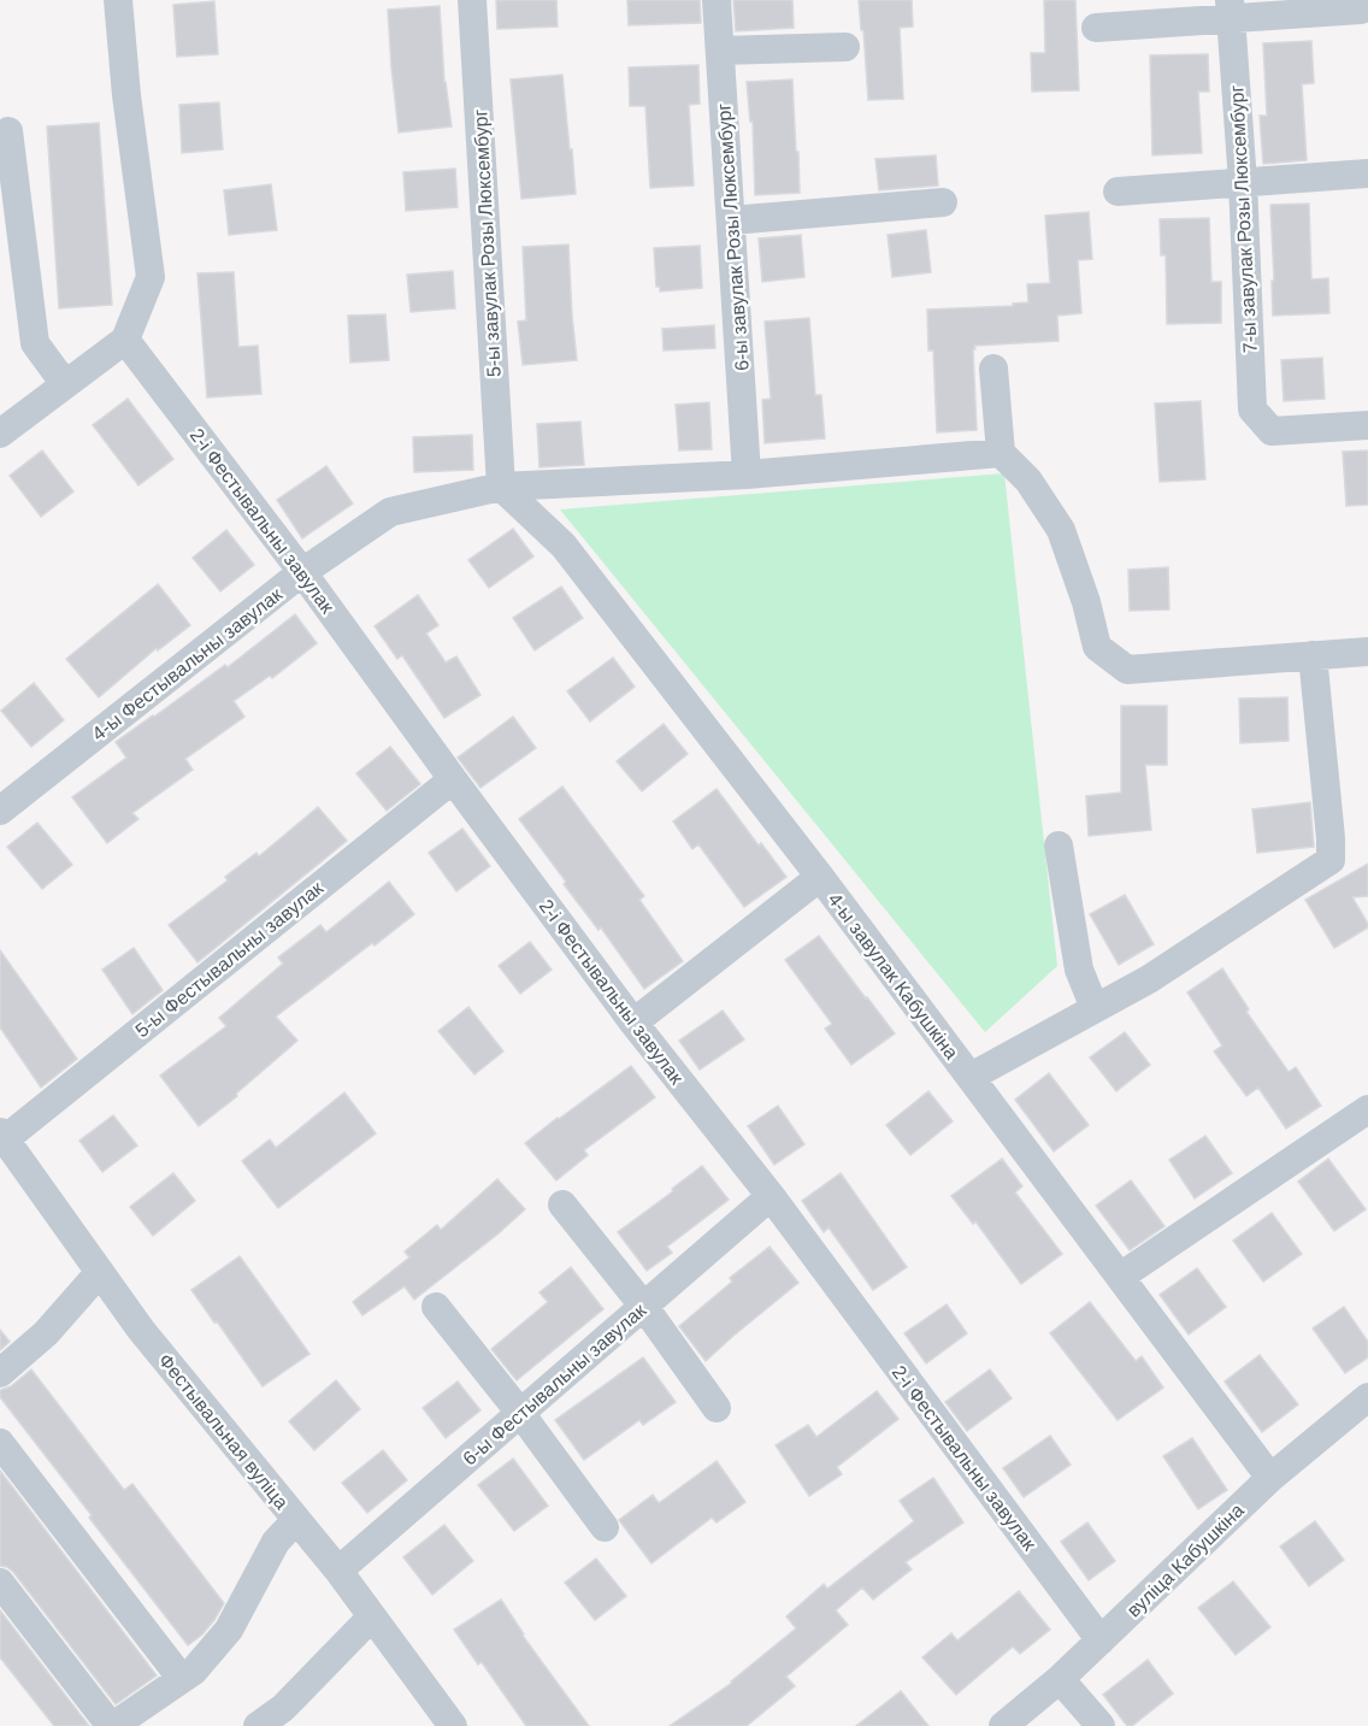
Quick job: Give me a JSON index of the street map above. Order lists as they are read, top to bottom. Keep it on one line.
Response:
{"streets":{"street":["7-ы завулак Розы Люксембург","6-ы завулак Розы Люксембург","5-ы завулак Розы Люксембург","2-і Фестывальны завулак","4-ы Фестывальны завулак","5-ы Фестывальны завулак","4-ы завулак Кабушкіна","6-ы Фестывальны завулак","Фестывальная вуліца","вуліца Кабушкіна"]},"crossings":[["6-ы завулак Розы Люксембург","4-ы Фестывальны завулак"],["5-ы завулак Розы Люксембург","4-ы Фестывальны завулак"],["5-ы завулак Розы Люксембург","4-ы завулак Кабушкіна"],["2-і Фестывальны завулак","4-ы Фестывальны завулак"],["2-і Фестывальны завулак","5-ы Фестывальны завулак"],["2-і Фестывальны завулак","6-ы Фестывальны завулак"],["2-і Фестывальны завулак","вуліца Кабушкіна"],["4-ы Фестывальны завулак","4-ы завулак Кабушкіна"],["5-ы Фестывальны завулак","Фестывальная вуліца"],["4-ы завулак Кабушкіна","вуліца Кабушкіна"],["6-ы Фестывальны завулак","Фестывальная вуліца"]]}
